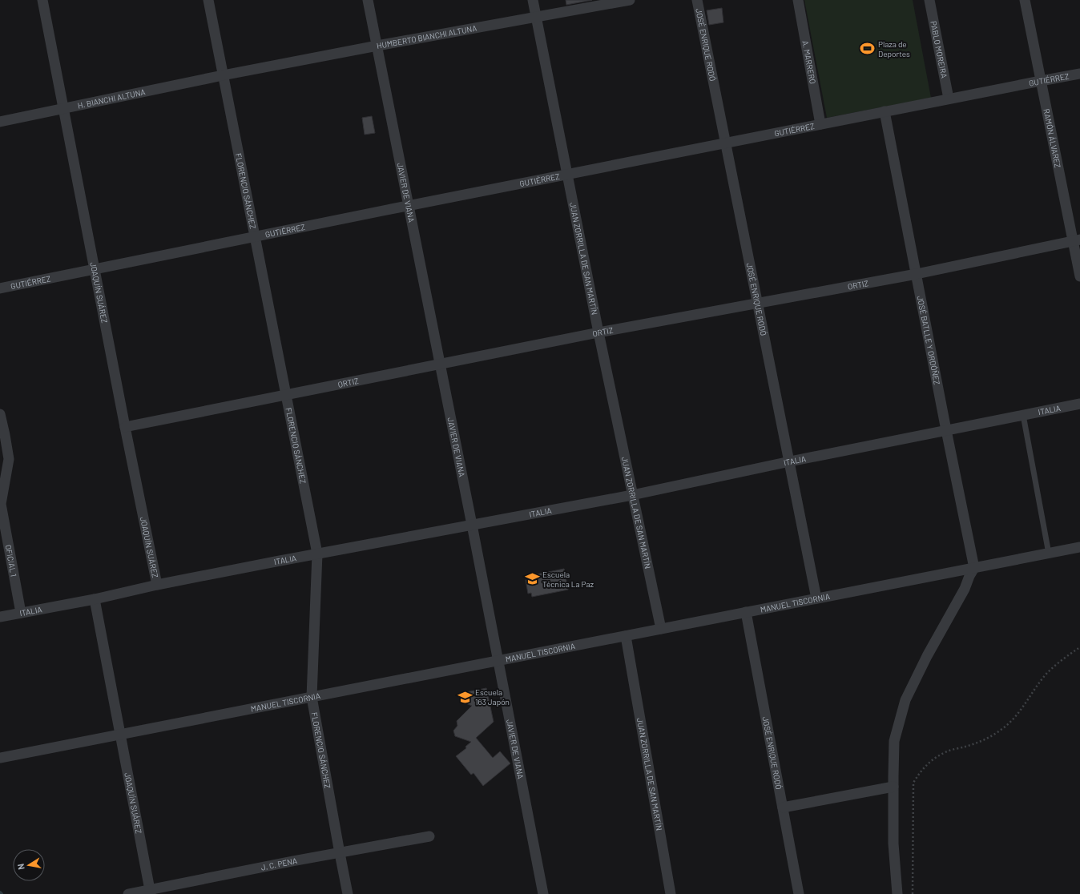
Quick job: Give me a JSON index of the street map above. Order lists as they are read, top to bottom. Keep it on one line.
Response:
{"streets":{"street":["HUMBERTO BIANCHI ALTUNA","JOSÉ ENRIQUE RODÓ","PABLO MOREIRA","A. MARRERO","GUTIÉRREZ","H. BIANCHI ALTUNA","RAMÓN ÁLVAREZ","FLORENCIO SÁNCHEZ","JAVIER DE VIANA","JUAN ZORRILLA DE SAN MARTÍN","ORTIZ","JOAQUÍN SUÁREZ","JOSÉ BATLLE Y ORDÓÑEZ","ITALIA","OFICIAL 1","MANUEL TISCORNIA","J. C. PENA"]},"crossings":[["HUMBERTO BIANCHI ALTUNA","H. BIANCHI ALTUNA"],["HUMBERTO BIANCHI ALTUNA","FLORENCIO SÁNCHEZ"],["HUMBERTO BIANCHI ALTUNA","JAVIER DE VIANA"],["HUMBERTO BIANCHI ALTUNA","JUAN ZORRILLA DE SAN MARTÍN"],["JOSÉ ENRIQUE RODÓ","GUTIÉRREZ"],["JOSÉ ENRIQUE RODÓ","ORTIZ"],["JOSÉ ENRIQUE RODÓ","ITALIA"],["JOSÉ ENRIQUE RODÓ","MANUEL TISCORNIA"],["PABLO MOREIRA","GUTIÉRREZ"],["A. MARRERO","GUTIÉRREZ"],["GUTIÉRREZ","RAMÓN ÁLVAREZ"],["GUTIÉRREZ","FLORENCIO SÁNCHEZ"],["GUTIÉRREZ","JAVIER DE VIANA"],["GUTIÉRREZ","JUAN ZORRILLA DE SAN MARTÍN"],["GUTIÉRREZ","JOAQUÍN SUÁREZ"],["GUTIÉRREZ","JOSÉ BATLLE Y ORDÓÑEZ"],["H. BIANCHI ALTUNA","FLORENCIO SÁNCHEZ"],["H. BIANCHI ALTUNA","JOAQUÍN SUÁREZ"],["RAMÓN ÁLVAREZ","ORTIZ"],["FLORENCIO SÁNCHEZ","ORTIZ"],["FLORENCIO SÁNCHEZ","ITALIA"],["FLORENCIO SÁNCHEZ","MANUEL TISCORNIA"],["FLORENCIO SÁNCHEZ","J. C. PENA"],["JAVIER DE VIANA","ORTIZ"],["JAVIER DE VIANA","ITALIA"],["JAVIER DE VIANA","MANUEL TISCORNIA"],["JUAN ZORRILLA DE SAN MARTÍN","ORTIZ"],["JUAN ZORRILLA DE SAN MARTÍN","ITALIA"],["JUAN ZORRILLA DE SAN MARTÍN","MANUEL TISCORNIA"],["ORTIZ","JOAQUÍN SUÁREZ"],["ORTIZ","JOSÉ BATLLE Y ORDÓÑEZ"],["JOAQUÍN SUÁREZ","ITALIA"],["JOAQUÍN SUÁREZ","MANUEL TISCORNIA"],["JOAQUÍN SUÁREZ","J. C. PENA"],["JOSÉ BATLLE Y ORDÓÑEZ","ITALIA"],["JOSÉ BATLLE Y ORDÓÑEZ","MANUEL TISCORNIA"],["ITALIA","OFICIAL 1"]],"places":{"sports":["Plaza de Deportes"],"school or university":["Escuela Técnica La Paz","Escuela 163 Japón"]},"north":"left"}
